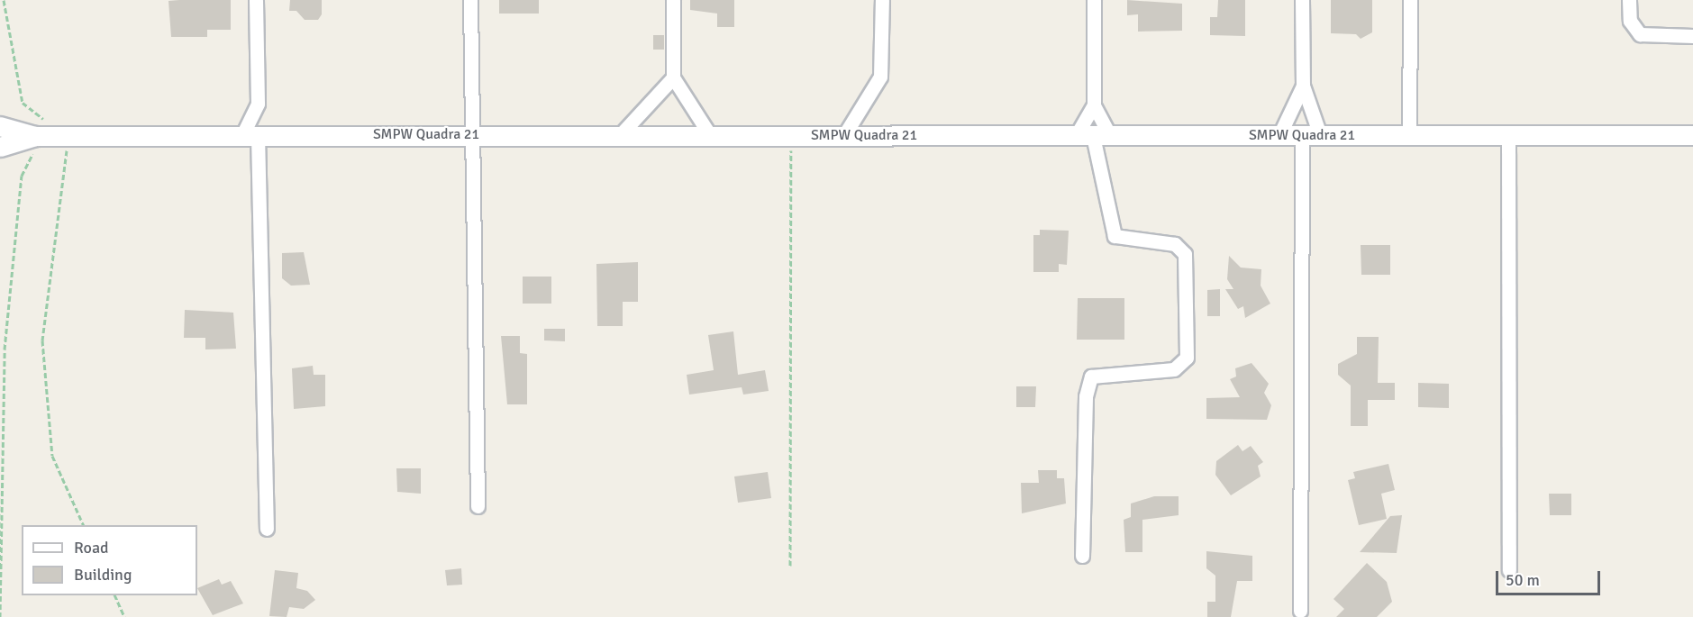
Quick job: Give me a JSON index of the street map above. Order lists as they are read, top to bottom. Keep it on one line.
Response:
{"streets":{"street":["SMPW Quadra 21"]},"legend":["Road","Building"],"scale_bar":"50 m"}
